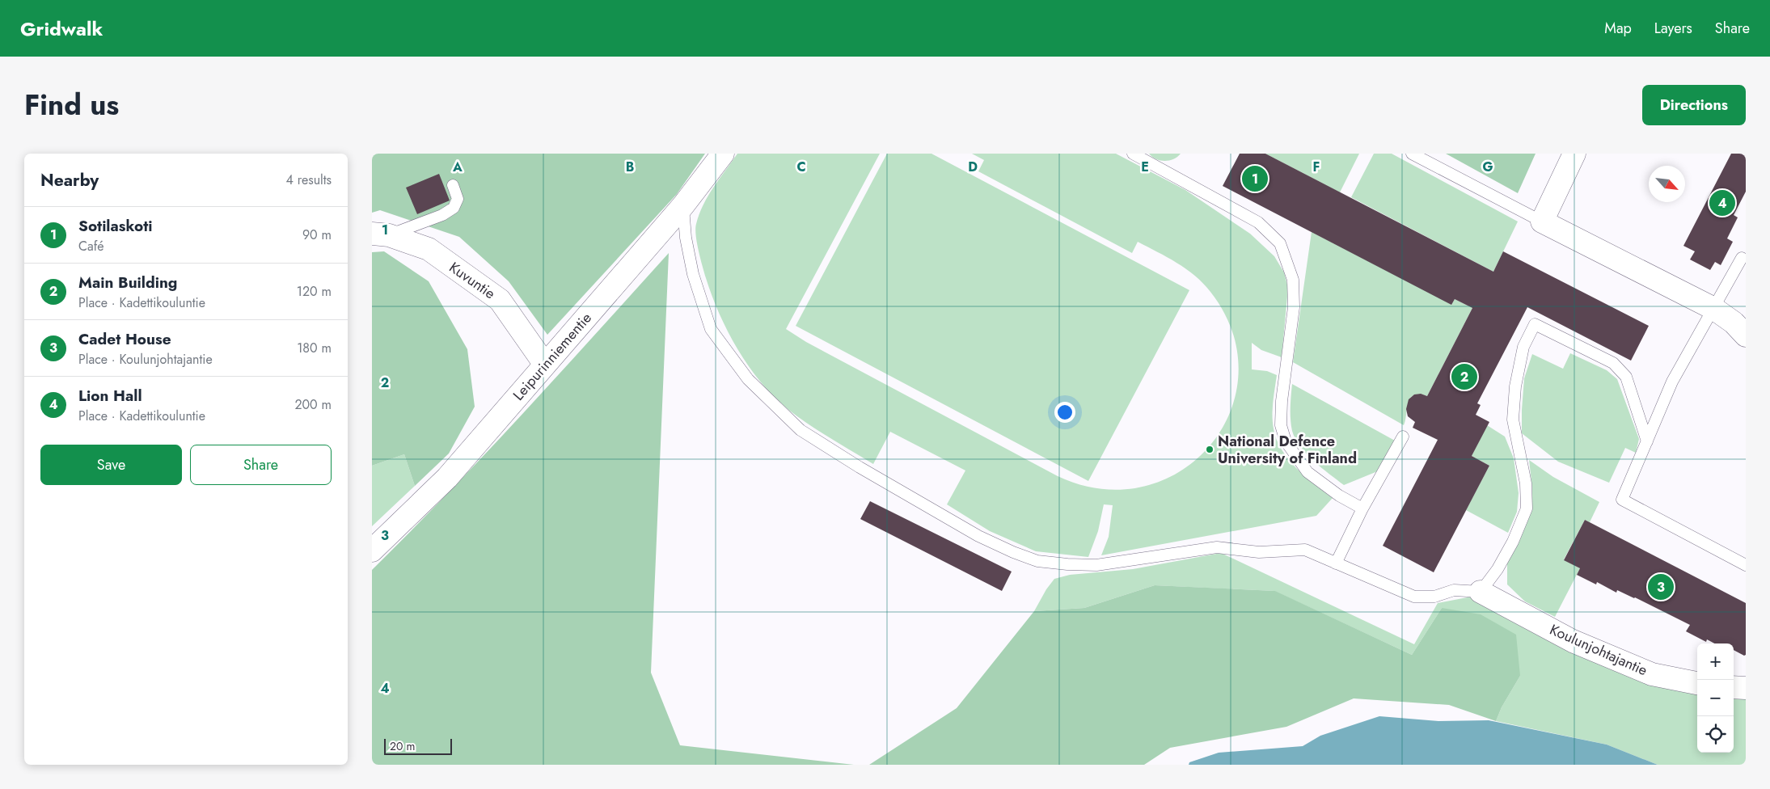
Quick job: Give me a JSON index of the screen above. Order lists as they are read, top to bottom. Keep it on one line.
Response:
{"streets":{"street":["Kuvuntie","Leipurinniementie","Koulunjohtajantie"]},"crossings":[["Kuvuntie","Leipurinniementie"]],"places":["National Defence University of Finland"],"scale_bar":"20 m","north":"bottom right","page":{"header":"Gridwalk","nav":["Map","Layers","Share"],"title":"Find us","buttons":["Directions",["Save","Share"]],"heading":["Nearby","4 results"],"pins":["1","4","2","3"],"list":[{"mark":"1","name":"Sotilaskoti","note":"Café","value":"90 m"},{"mark":"2","name":"Main Building","note":"Place · Kadettikouluntie","value":"120 m"},{"mark":"3","name":"Cadet House","note":"Place · Koulunjohtajantie","value":"180 m"},{"mark":"4","name":"Lion Hall","note":"Place · Kadettikouluntie","value":"200 m"}],"map_buttons":["+","−"],"scale":"20 m"},"grid":{"columns":["A","B","C","D","E","F","G"],"rows":["1","2","3","4"]}}
